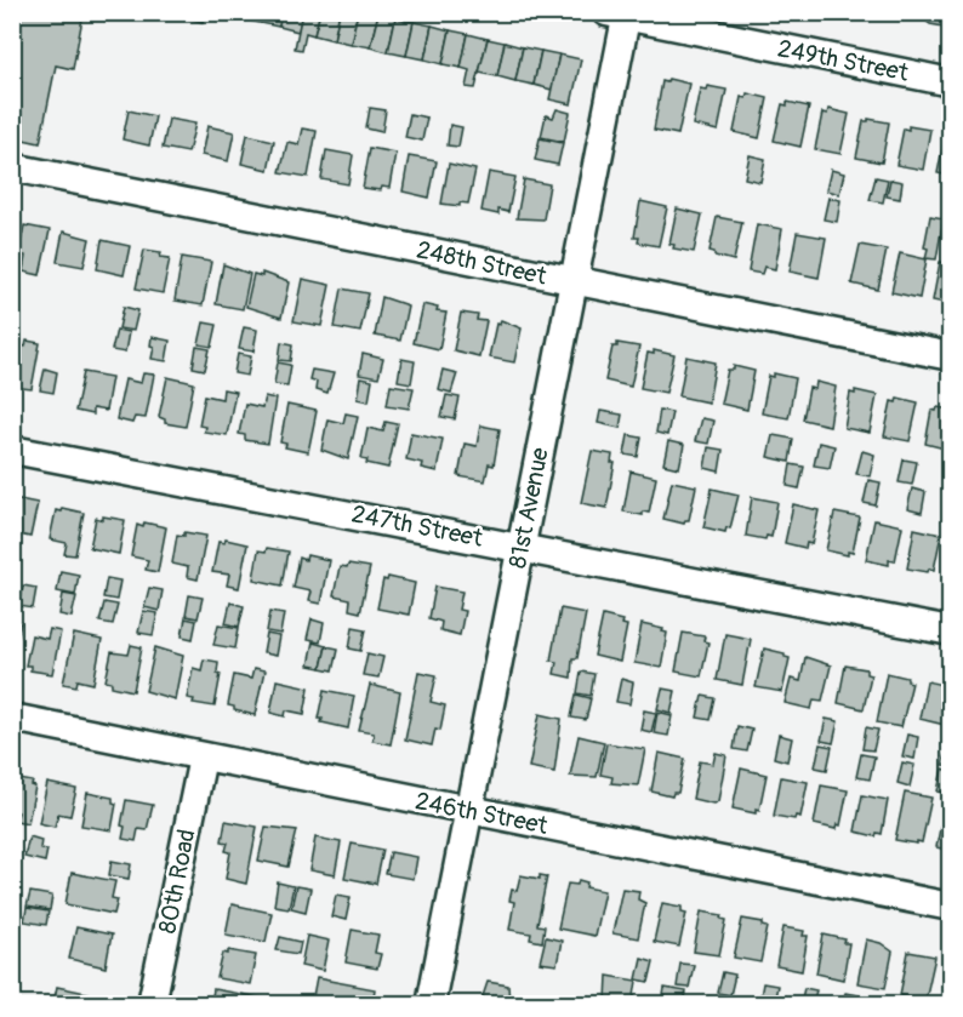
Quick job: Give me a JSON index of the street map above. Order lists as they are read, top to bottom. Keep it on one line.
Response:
{"streets":{"street":["249th Street","248th Street","81st Avenue","247th Street","246th Street","80th Road"]},"crossings":[["249th Street","81st Avenue"],["248th Street","81st Avenue"],["81st Avenue","247th Street"],["81st Avenue","246th Street"],["246th Street","80th Road"]]}
